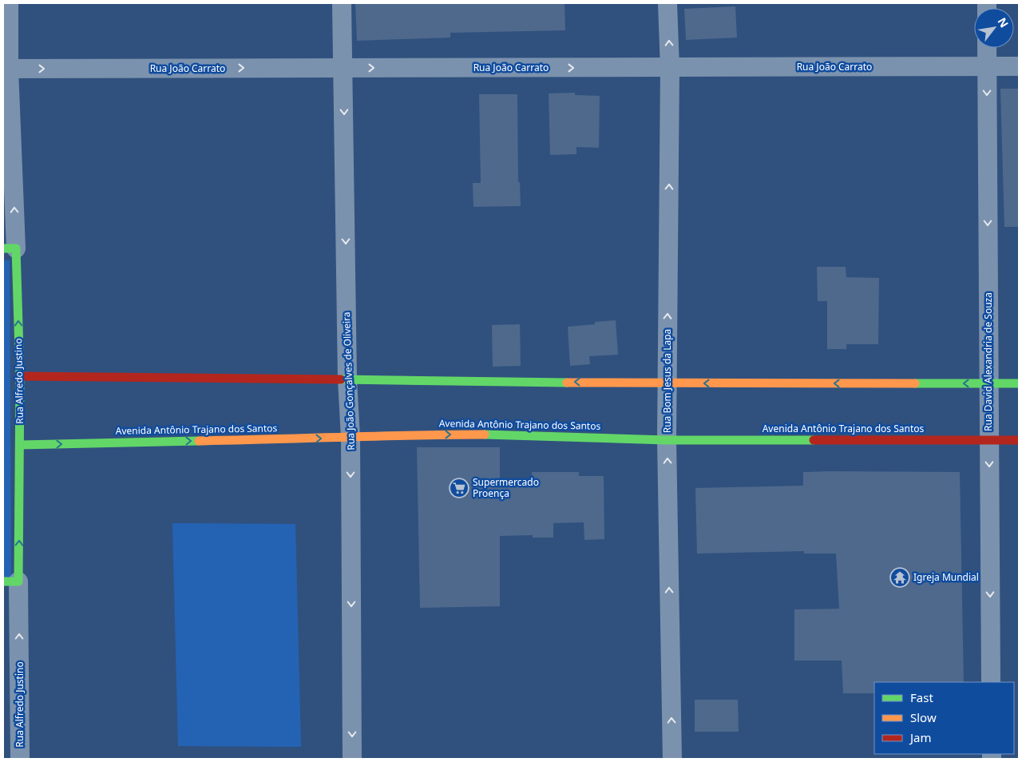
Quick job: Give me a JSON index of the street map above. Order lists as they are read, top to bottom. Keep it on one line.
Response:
{"streets":{"main road":["Rua Alfredo Justino","Avenida Antônio Trajano dos Santos"],"street":["Rua João Carrato","Rua David Alexandria de Souza","Rua João Gonçalves de Oliveira","Rua Bom Jesus da Lapa"]},"crossings":[["Rua João Carrato","Rua David Alexandria de Souza"],["Rua João Carrato","Rua Alfredo Justino"],["Rua João Carrato","Rua João Gonçalves de Oliveira"],["Rua João Carrato","Rua Bom Jesus da Lapa"],["Rua David Alexandria de Souza","Avenida Antônio Trajano dos Santos"],["Rua Alfredo Justino","Avenida Antônio Trajano dos Santos"],["Rua João Gonçalves de Oliveira","Avenida Antônio Trajano dos Santos"],["Rua Bom Jesus da Lapa","Avenida Antônio Trajano dos Santos"]],"one_way":["Rua João Carrato","Rua David Alexandria de Souza","Rua Alfredo Justino","Rua João Gonçalves de Oliveira","Rua Bom Jesus da Lapa"],"places":{"supermarket":["Supermercado Proença"],"temple":["Igreja Mundial"]},"legend":["Fast","Slow","Jam"],"north":"top right"}
